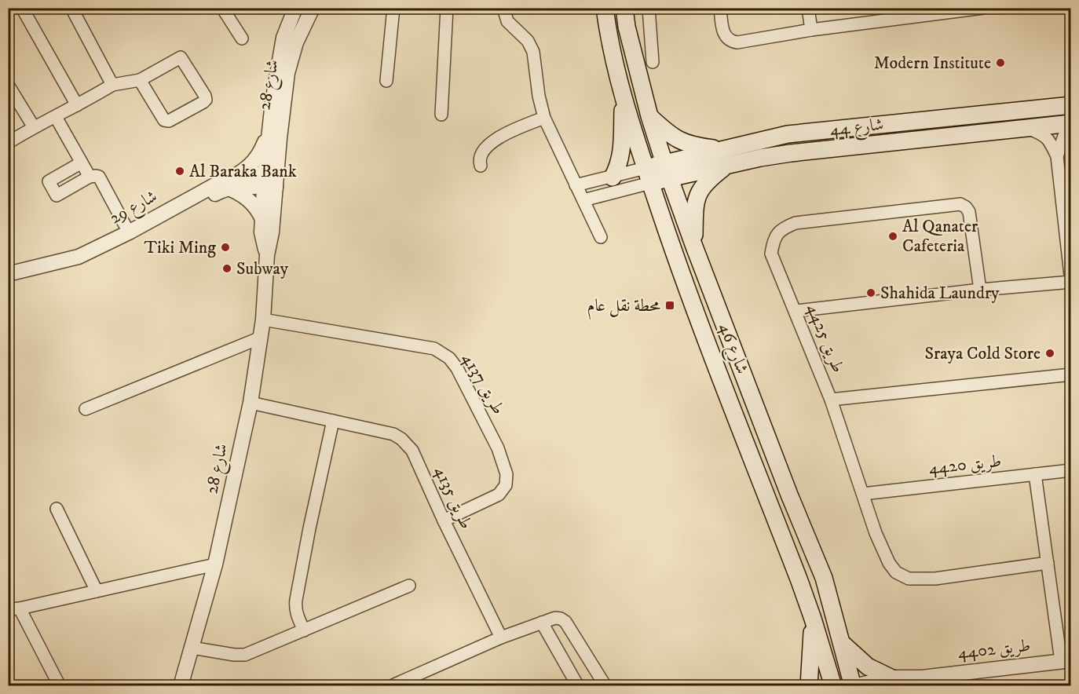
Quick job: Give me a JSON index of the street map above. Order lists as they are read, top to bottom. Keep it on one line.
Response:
{"streets":{"main road":["شارع 44","شارع 46"],"street":["شارع 28","شارع 29","طريق 4425","طريق 4137","طريق 4420","طريق 4135","طريق 4402"]},"crossings":[["شارع 28","شارع 29"],["شارع 28","طريق 4137"],["شارع 28","طريق 4135"],["شارع 44","شارع 46"],["طريق 4425","طريق 4420"],["شارع 46","طريق 4402"],["طريق 4137","طريق 4135"]],"places":{"other":["Modern Institute","Al Baraka Bank","Al Qanater Cafeteria","Tiki Ming","Subway","Shahida Laundry","Sraya Cold Store"],"transit":["محطة نقل عام"]}}
